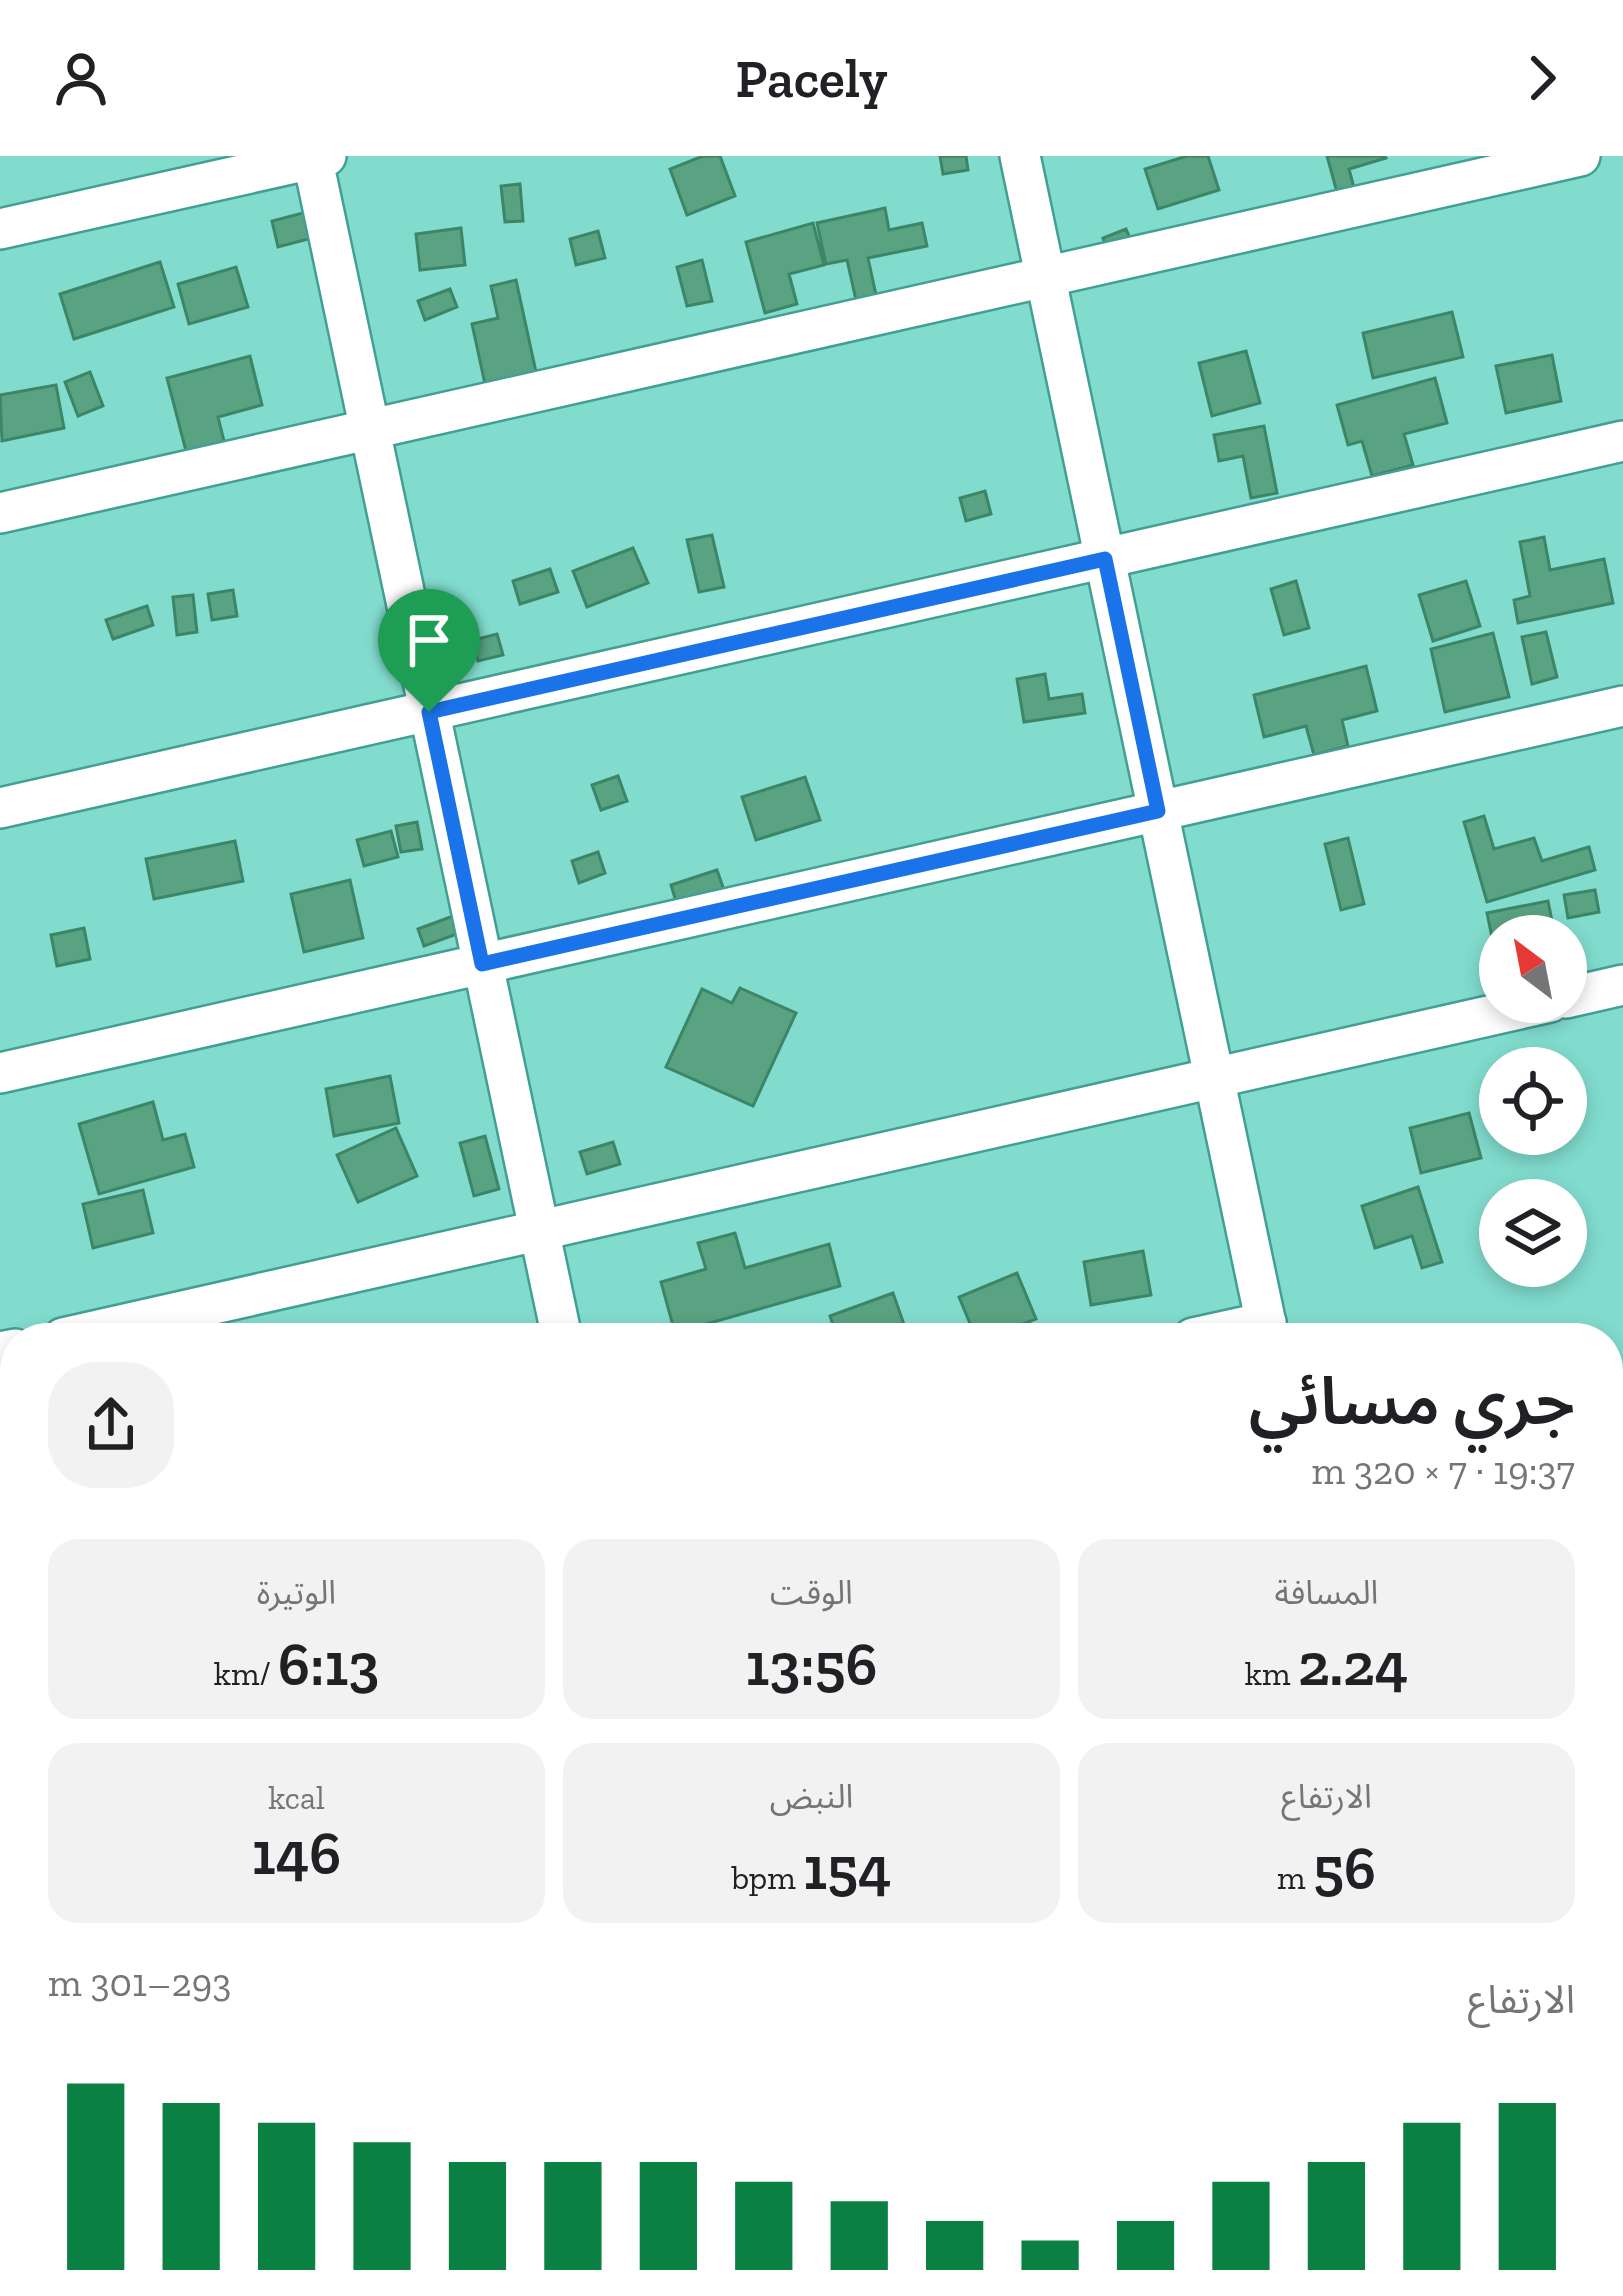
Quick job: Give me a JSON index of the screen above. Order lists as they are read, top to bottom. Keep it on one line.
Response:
{"north":"top left","page":{"header":"Pacely","heading":["جري مسائي","19:37 · 7 × 320 m"],"stats":[["المسافة","2.24 km"],["الوقت","13:56"],["الوتيرة","6:13 /km"],["الارتفاع","56 m"],["النبض","154 bpm"],["kcal","146"]],"chart":["الارتفاع","293–301 m"]}}
